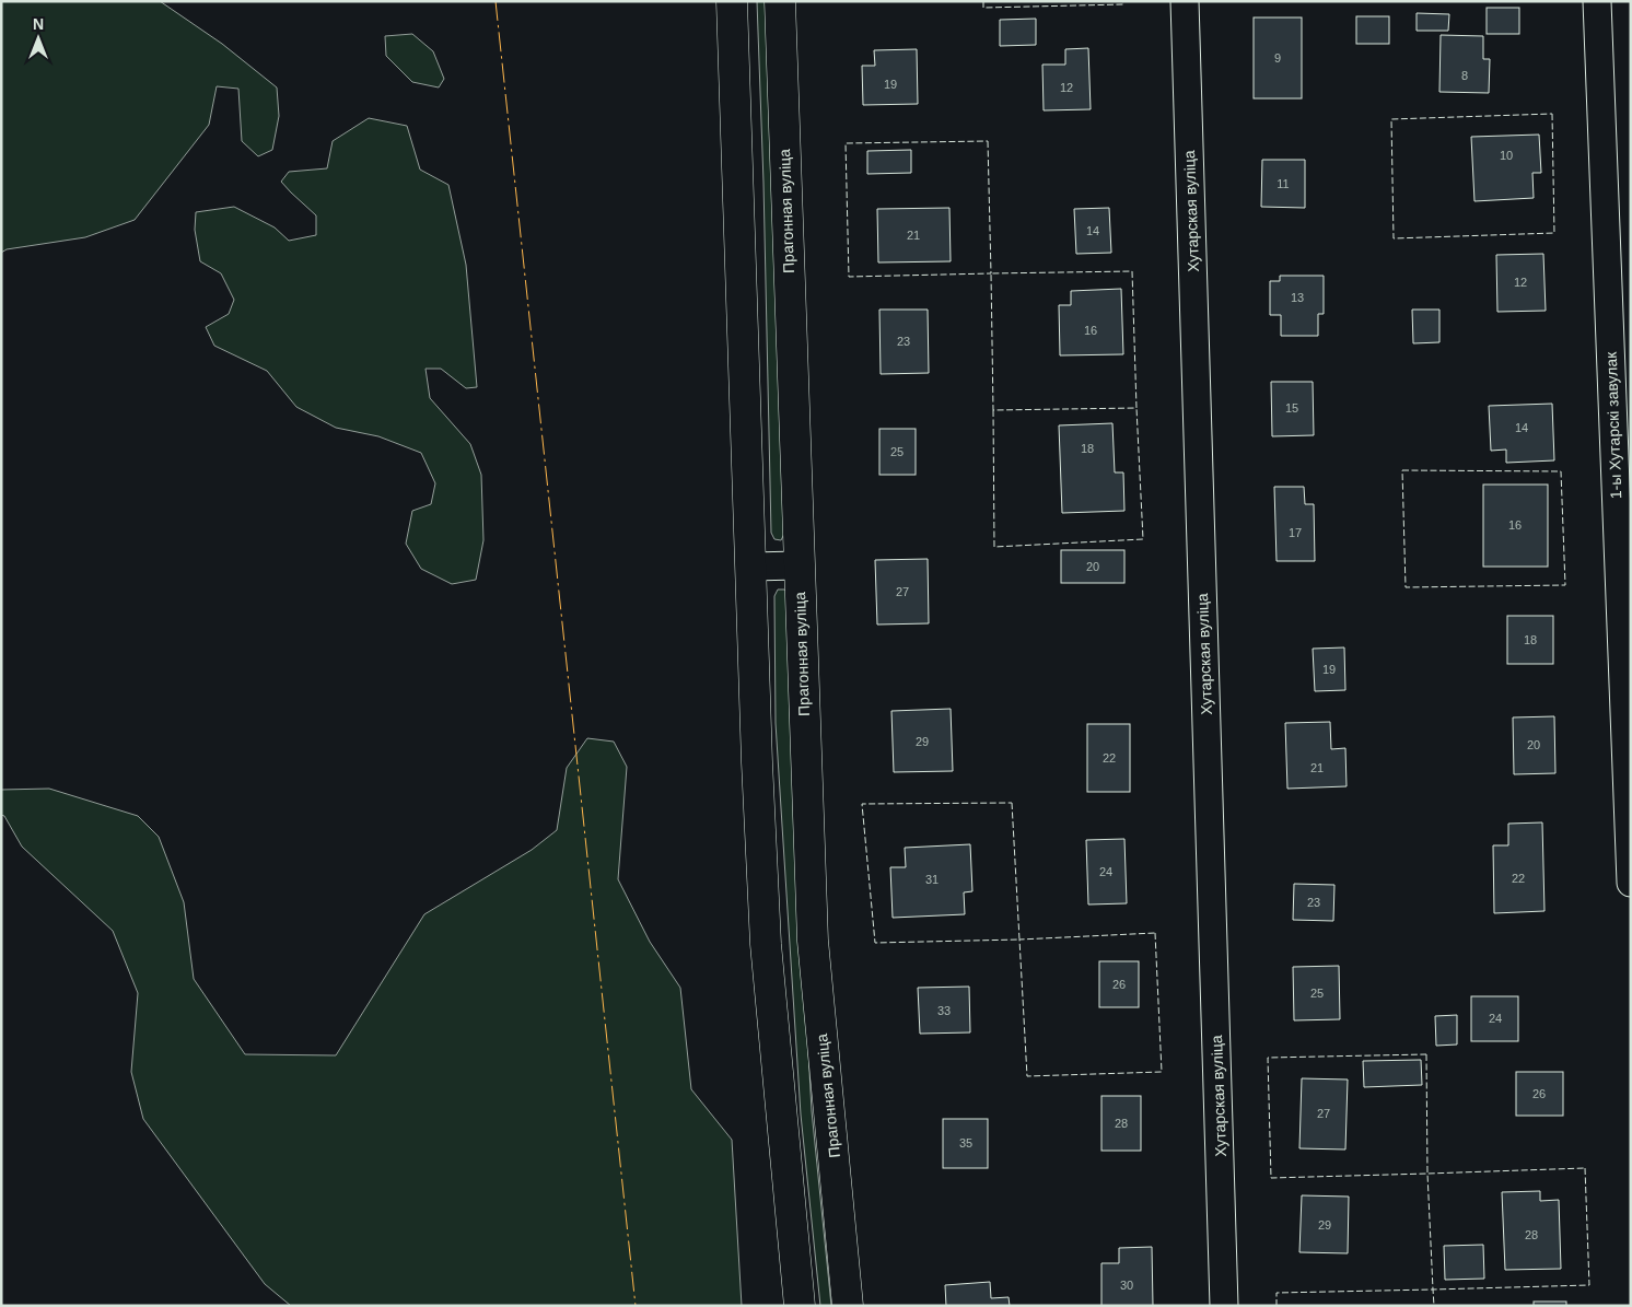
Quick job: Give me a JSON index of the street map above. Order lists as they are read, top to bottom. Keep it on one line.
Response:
{"streets":{"main road":["Прагонная вуліца"],"street":["Хутарская вуліца","1-ы Хутарскі завулак"]},"house_numbers":["9","8","19","12","10","11","14","21","12","13","16","23","15","14","18","25","16","17","20","27","18","19","29","20","22","21","24","22","31","23","26","25","33","24","26","27","28","35","29","28","30"],"north":"top"}
